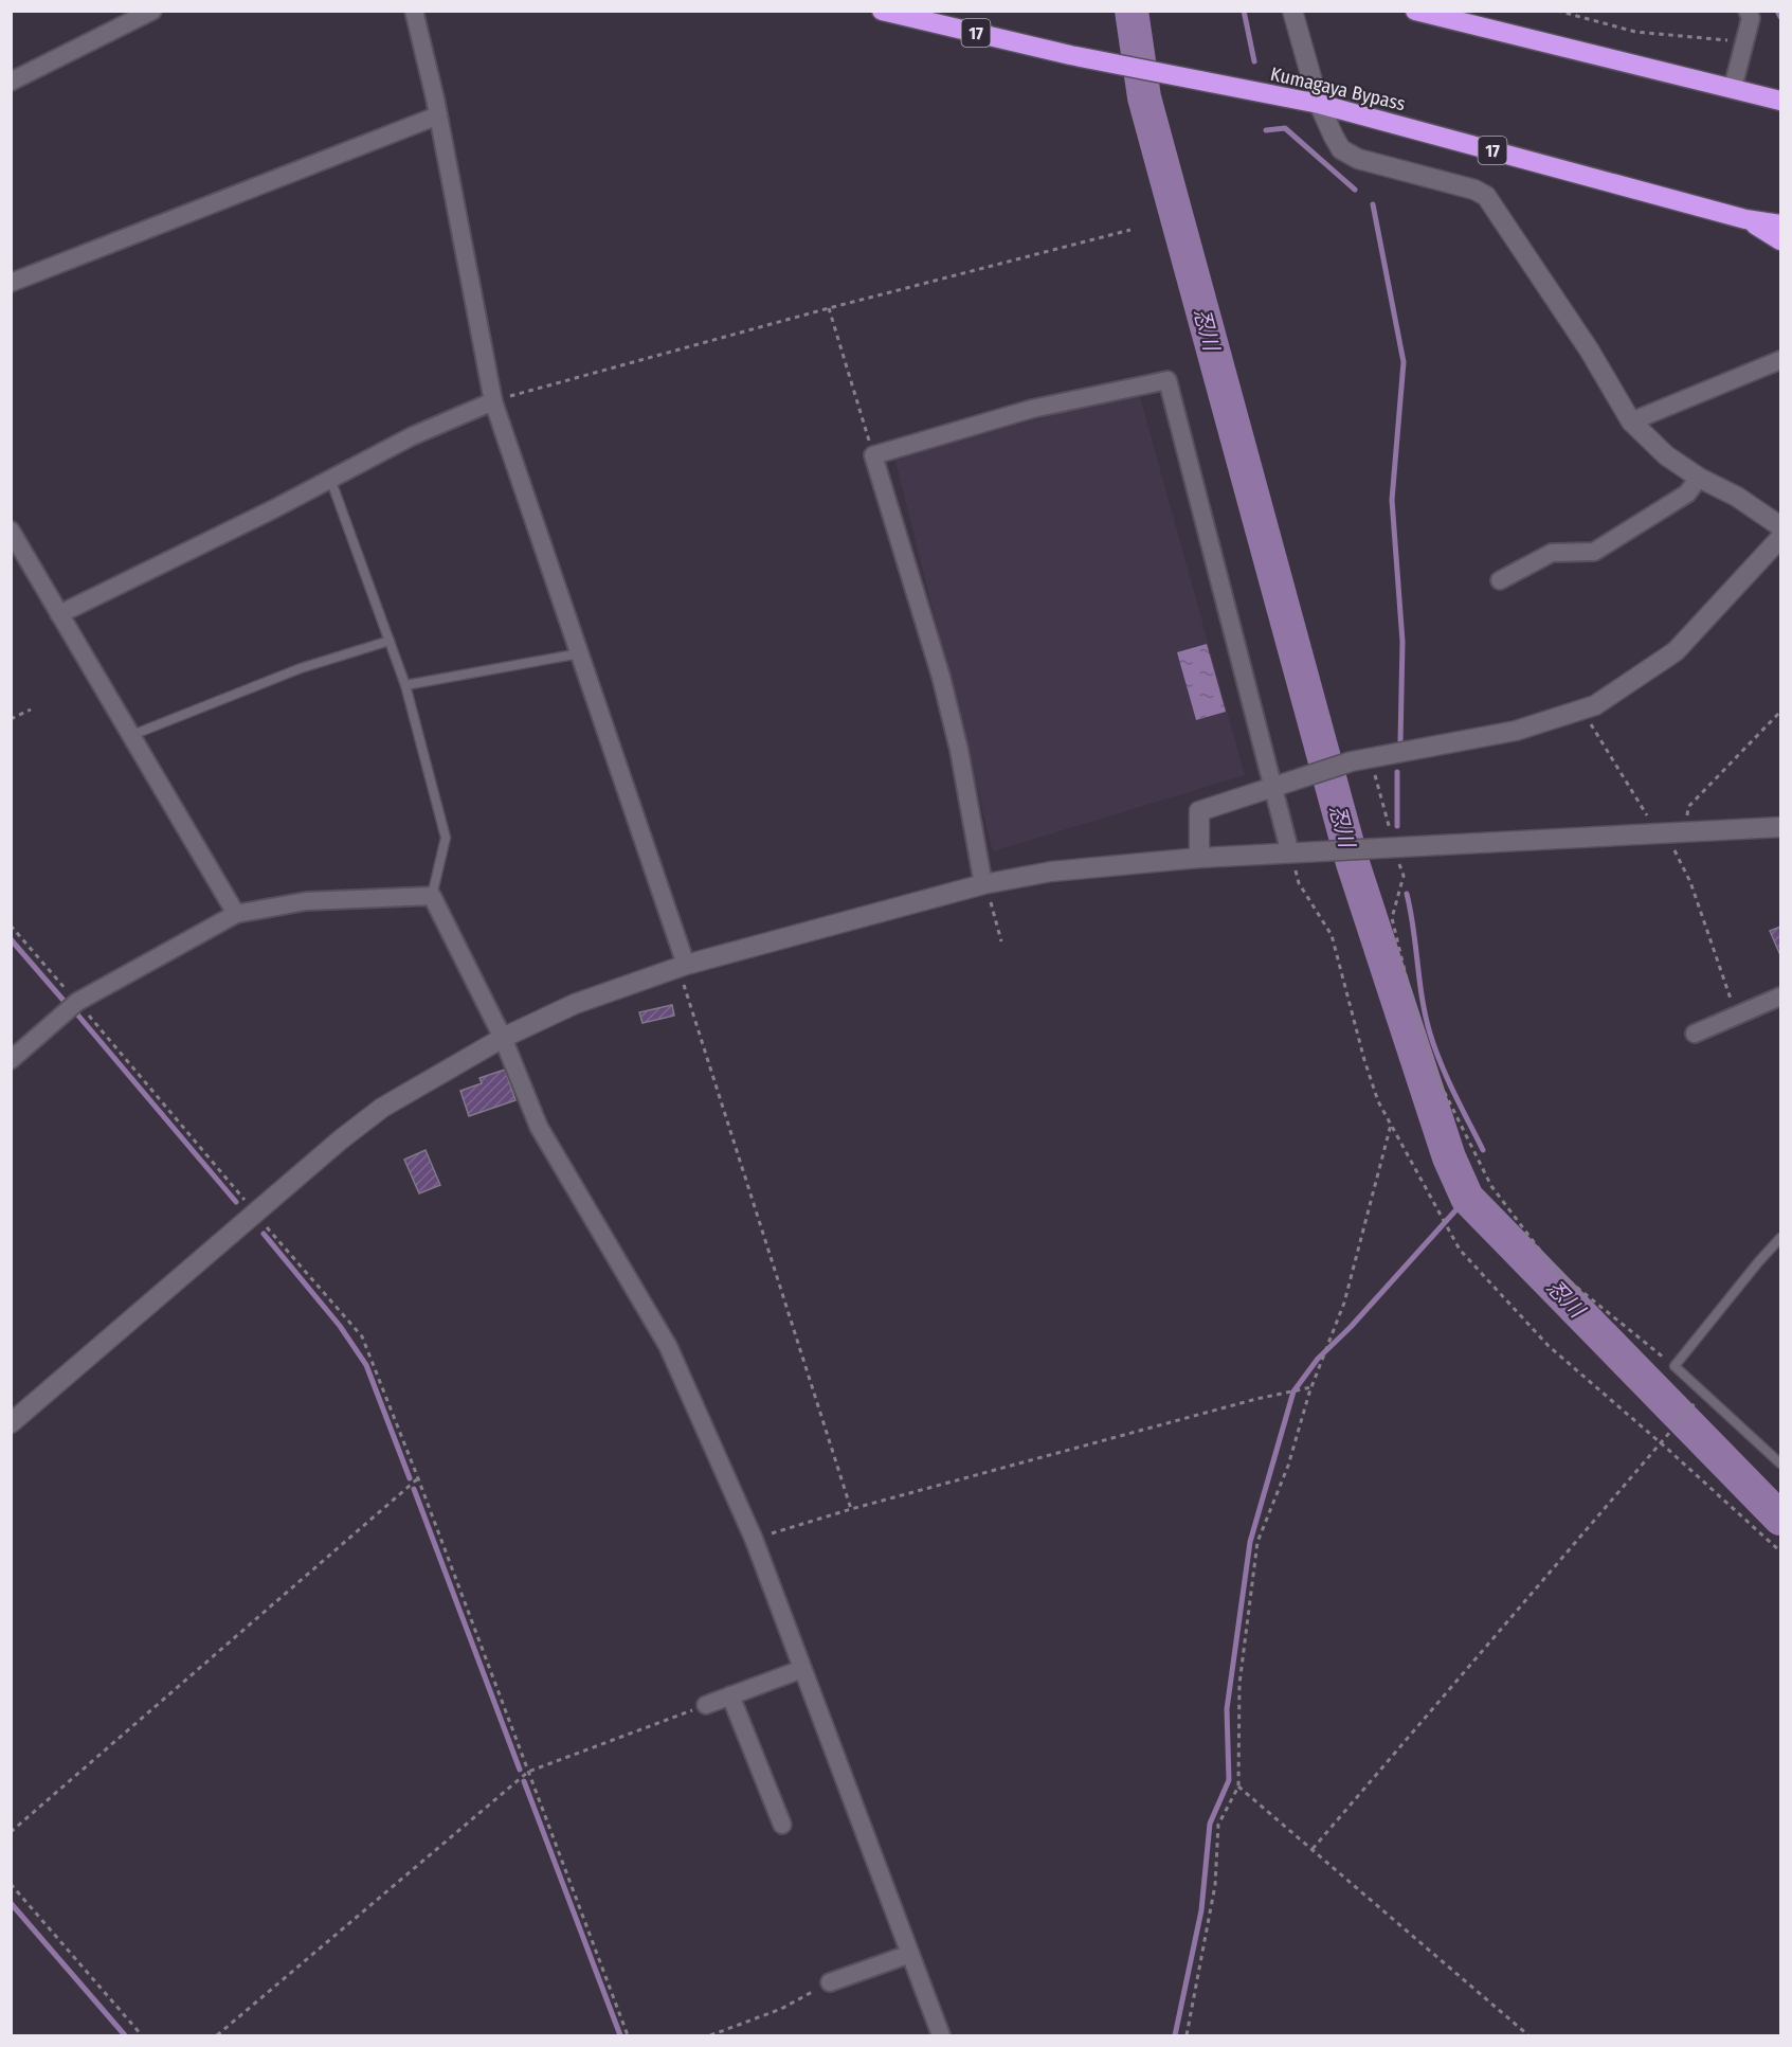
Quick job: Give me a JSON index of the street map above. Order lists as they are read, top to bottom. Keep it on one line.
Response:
{"streets":{"highway":["17","Kumagaya Bypass"]},"crossings":[["17","Kumagaya Bypass"]],"water":["忍川"]}
